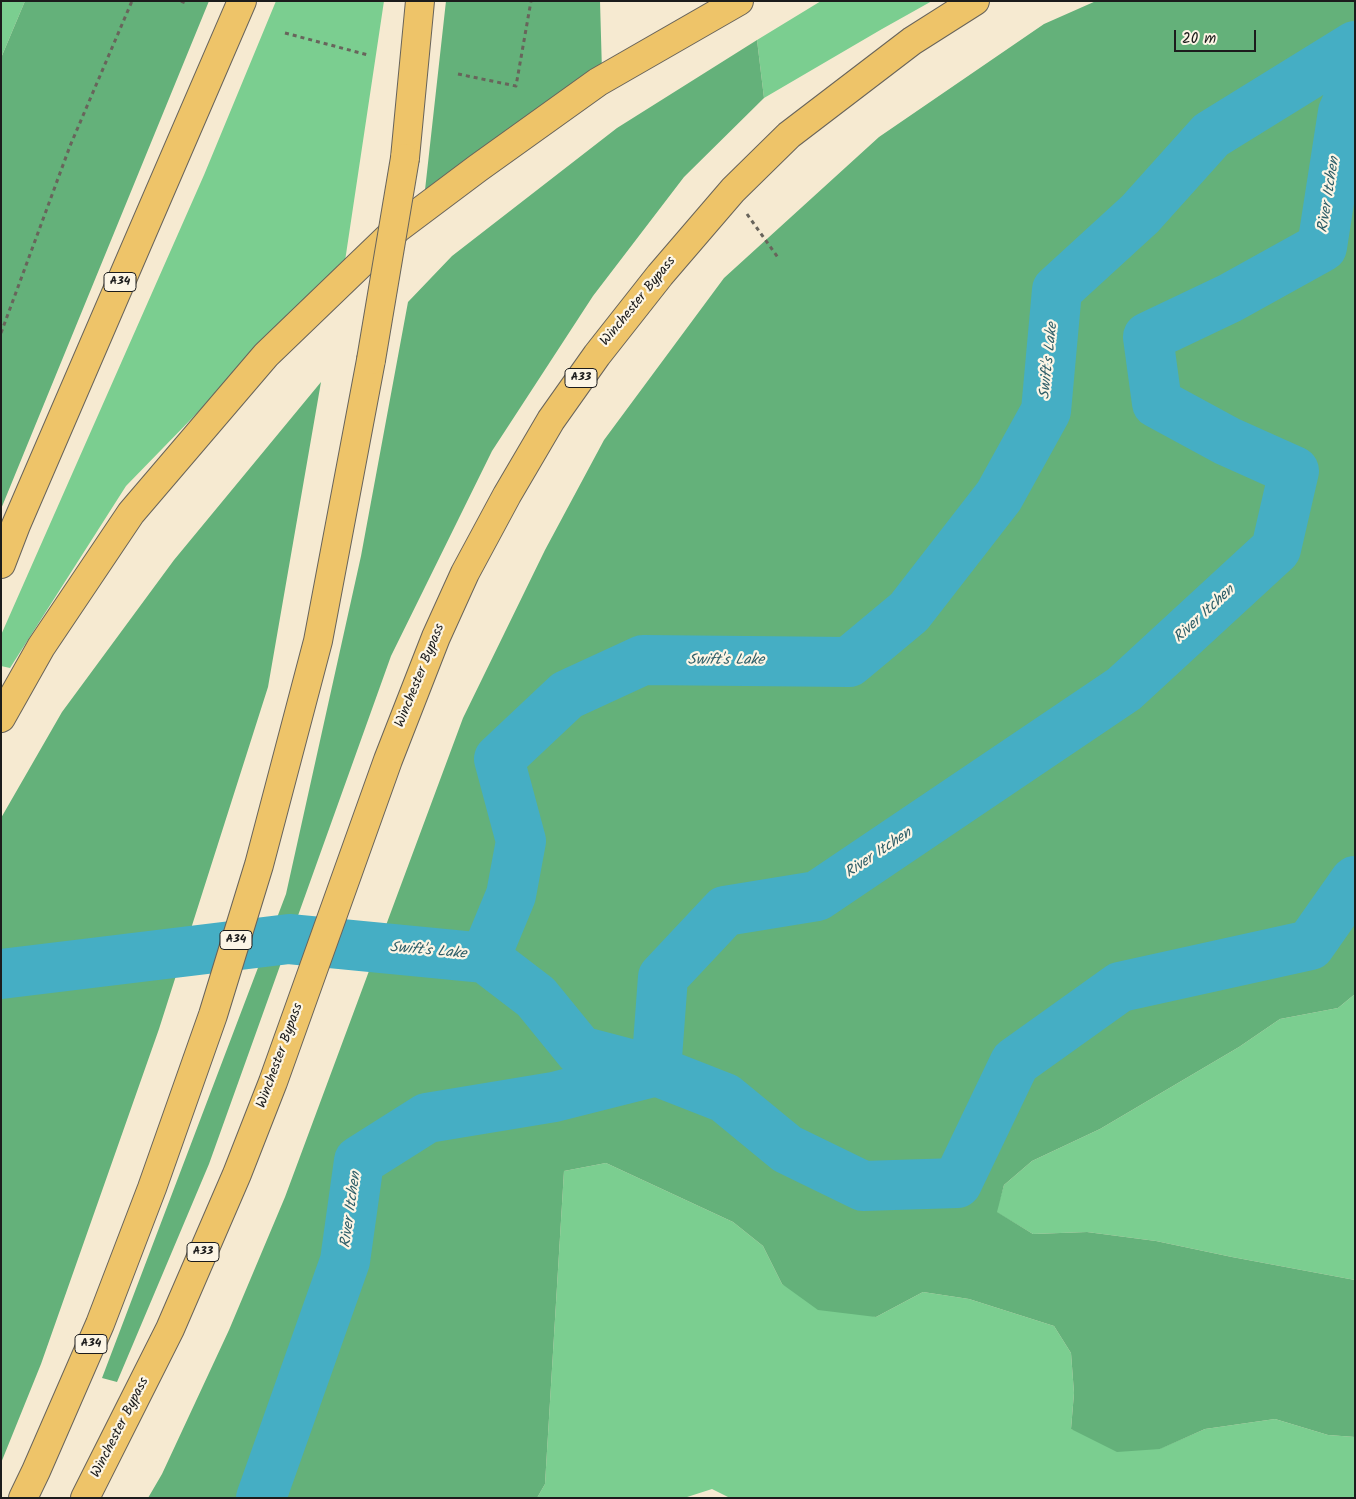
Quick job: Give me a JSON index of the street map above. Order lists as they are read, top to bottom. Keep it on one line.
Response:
{"streets":{"main road":["A34","Winchester Bypass","A33"]},"water":["River Itchen","Swift's Lake"],"scale_bar":"20 m"}
